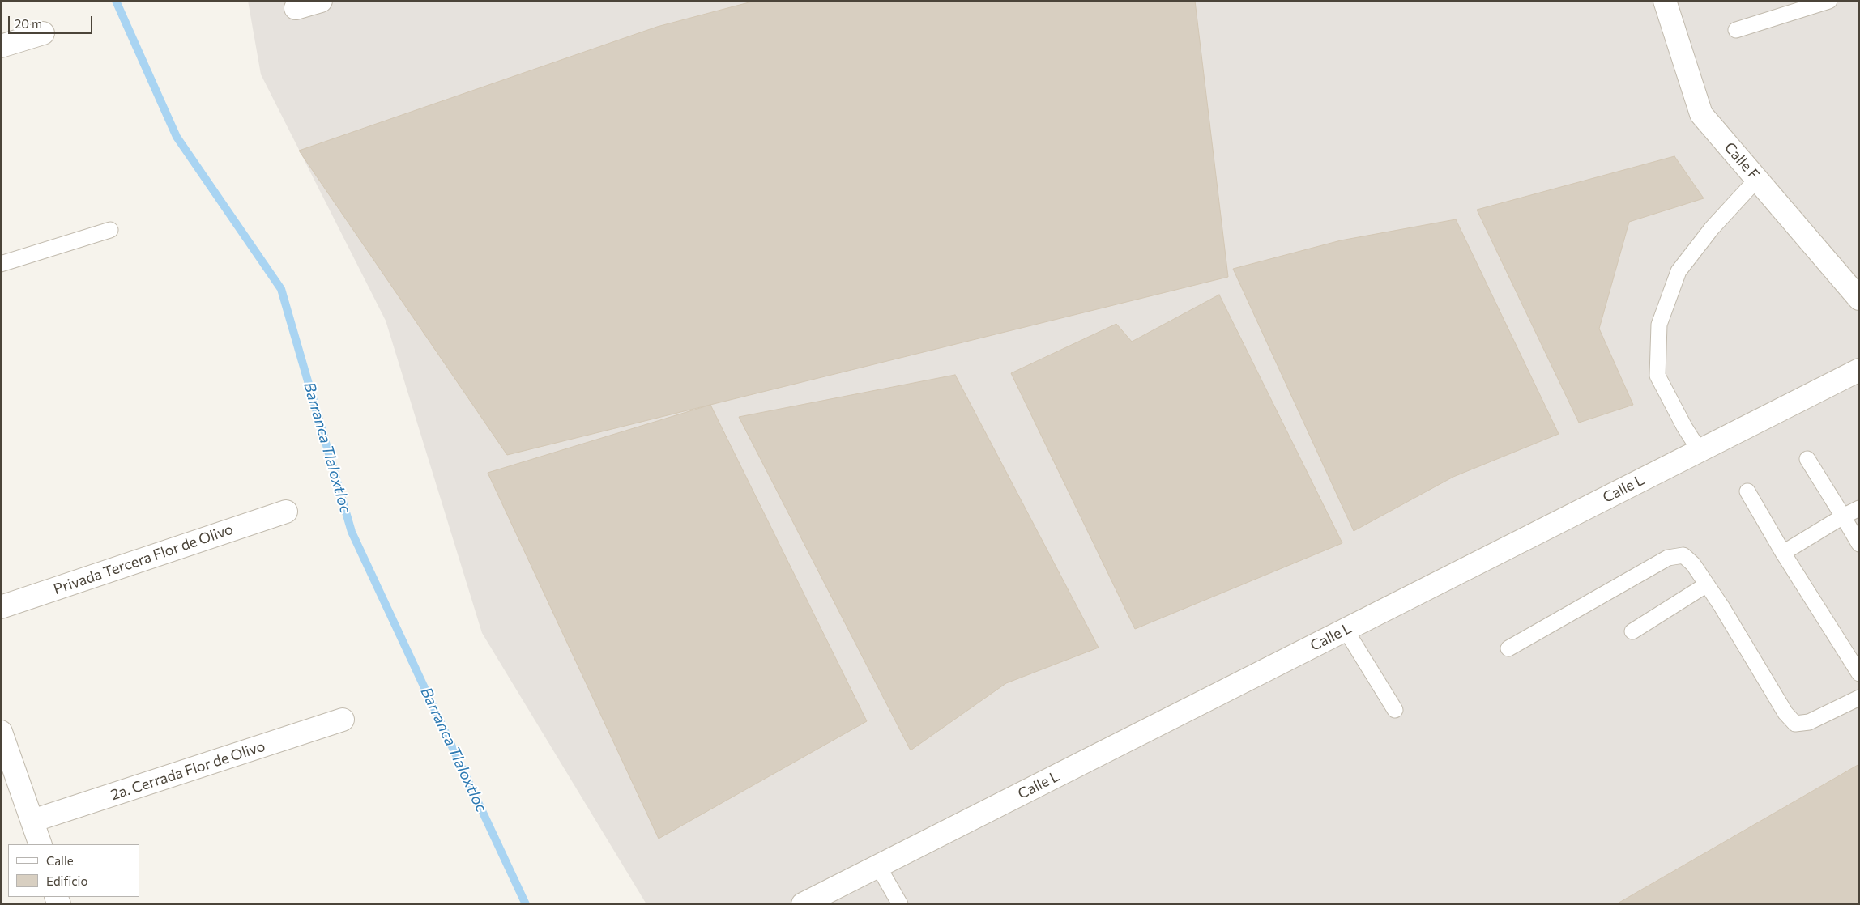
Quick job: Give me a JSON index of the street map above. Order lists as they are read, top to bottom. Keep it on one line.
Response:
{"streets":{"street":["Calle F","Calle L","Privada Tercera Flor de Olivo","2a. Cerrada Flor de Olivo"]},"water":["Barranca Tlaloxtloc"],"legend":["Calle","Edificio"],"scale_bar":"20 m"}
